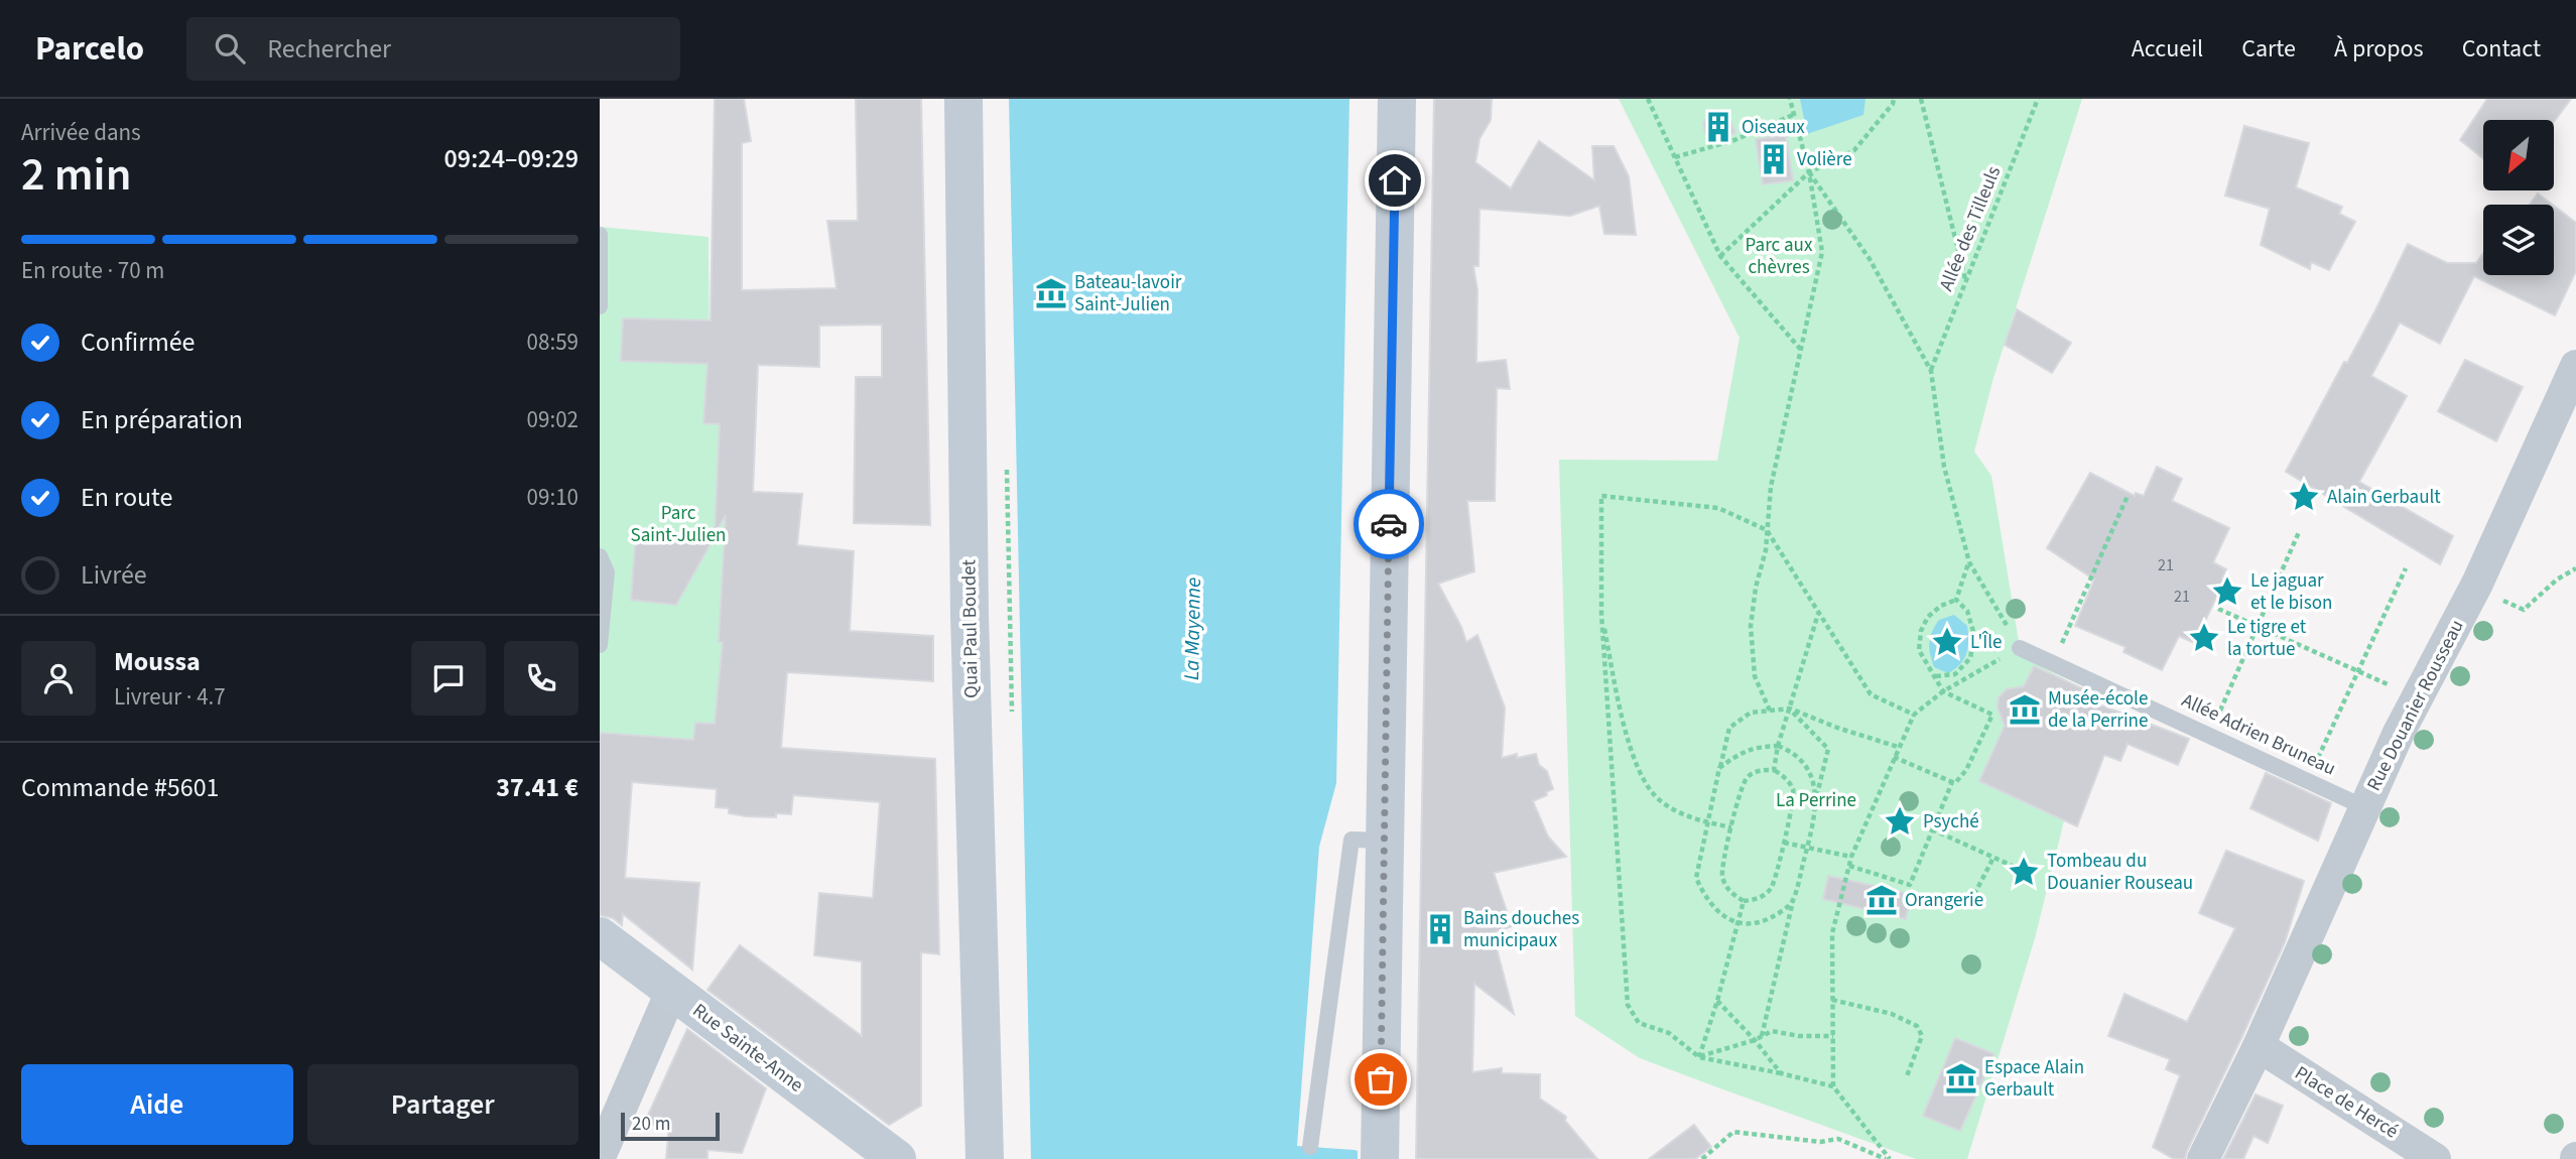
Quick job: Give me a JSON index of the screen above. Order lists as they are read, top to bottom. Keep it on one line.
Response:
{"streets":{"street":["Quai Paul Boudet","Rue Douanier Rousseau","Rue Sainte-Anne","Place de Hercé"],"lane":["Allée Adrien Bruneau"],"path":["Allée des Tilleuls"]},"crossings":[["Rue Douanier Rousseau","Allée Adrien Bruneau"],["Rue Douanier Rousseau","Place de Hercé"]],"water":["La Mayenne"],"parks":["Parc aux chèvres","Parc Saint-Julien","La Perrine"],"places":{"building":["Oiseaux","Volière","Bains douches municipaux"],"museum":["Bateau-lavoir Saint-Julien","Musée-école de la Perrine","Orangerie","Espace Alain Gerbault"],"place":["Alain Gerbault","Le jaguar et le bison","Le tigre et la tortue","L'Île","Psyché","Tombeau du Douanier Rouseau"]},"house_numbers":["21","21"],"scale_bar":"20 m","north":"bottom left","page":{"header":"Parcelo","search":"Rechercher","nav":["Accueil","Carte","À propos","Contact"],"heading":["2 min","Arrivée dans","09:24–09:29"],"panel":["Moussa","Livreur · 4.7","Commande #5601","37.41 €"],"bar":"En route · 70 m","list":[["Confirmée","08:59"],["En préparation","09:02"],["En route","09:10"],"Livrée"],"buttons":["Aide","Partager"],"scale":"20 m"}}
